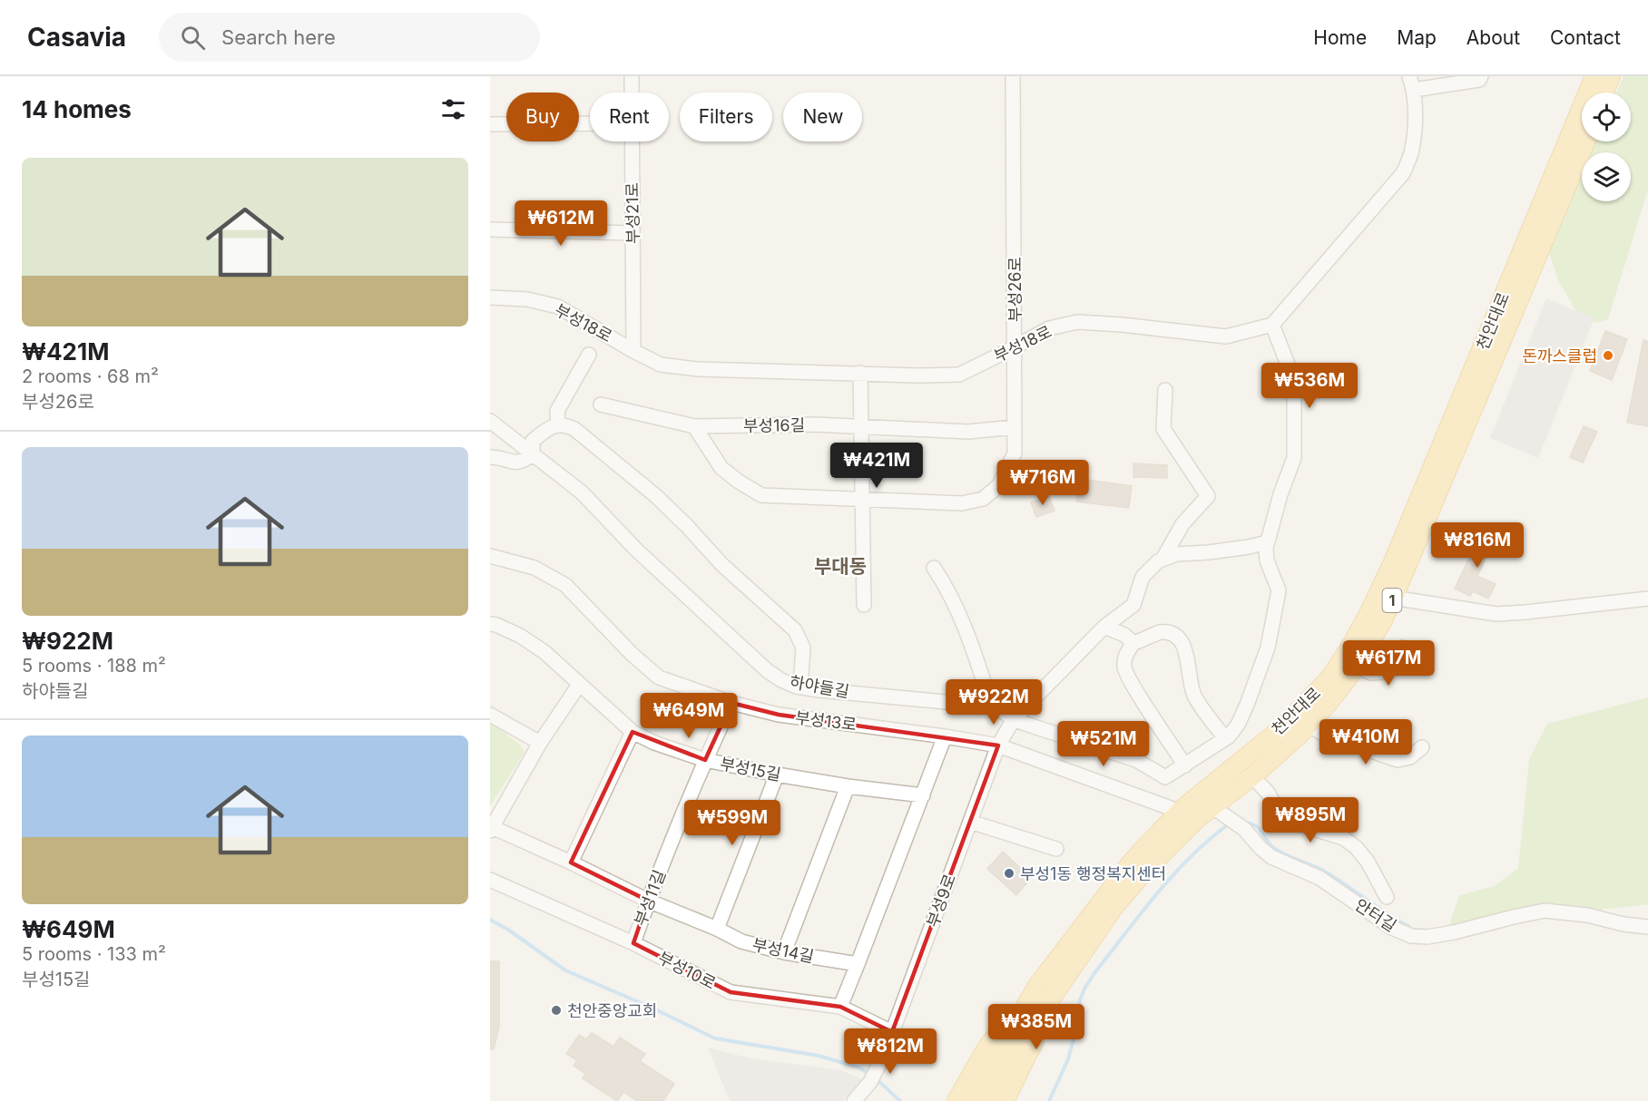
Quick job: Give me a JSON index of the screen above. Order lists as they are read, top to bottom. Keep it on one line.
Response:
{"streets":{"main road":["천안대로","1"],"street":["부성21로","부성26로","부성18로","부성16길","하야들길","부성13로","부성15길","부성11길","부성9로","안터길","부성14길","부성10로"]},"crossings":[["부성21로","부성18로"],["부성26로","부성18로"],["부성26로","부성16길"],["천안대로","1"],["천안대로","부성13로"],["천안대로","안터길"],["부성13로","부성11길"],["부성13로","부성9로"],["부성15길","부성11길"],["부성11길","부성14길"],["부성11길","부성10로"],["부성9로","부성10로"]],"districts":["부대동"],"places":["돈까스클럽","부성1동 행정복지센터","천안중앙교회"],"page":{"header":"Casavia","search":"Search here","nav":["Home","Map","About","Contact"],"heading":"14 homes","chip":["Buy","Rent","Filters","New"],"list":[{"name":"₩421M","note":"2 rooms · 68 m² · 부성26로"},{"name":"₩922M","note":"5 rooms · 188 m² · 하야들길"},{"name":"₩649M","note":"5 rooms · 133 m² · 부성15길"}],"price":["₩612M","₩536M","₩421M","₩716M","₩816M","₩617M","₩922M","₩649M","₩410M","₩521M","₩895M","₩599M","₩385M","₩812M"]}}
